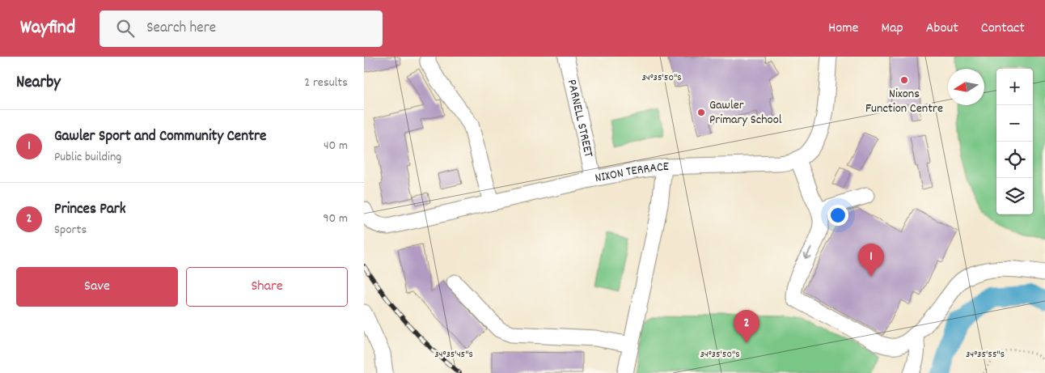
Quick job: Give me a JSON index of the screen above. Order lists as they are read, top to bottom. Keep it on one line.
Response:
{"streets":{"street":["PARNELL STREET","NIXON TERRACE"]},"crossings":[["PARNELL STREET","NIXON TERRACE"]],"places":["Nixons Function Centre","Gawler Primary School"],"north":"left","page":{"header":"Wayfind","search":"Search here","nav":["Home","Map","About","Contact"],"heading":["Nearby","2 results"],"map_buttons":["+","−"],"list":[{"mark":"1","name":"Gawler Sport and Community Centre","note":"Public building","value":"40 m"},{"mark":"2","name":"Princes Park","note":"Sports","value":"90 m"}],"pins":["1","2"],"buttons":["Save","Share"]},"coordinates":["34°35'50\"S","34°35'45\"S","34°35'55\"S"]}
